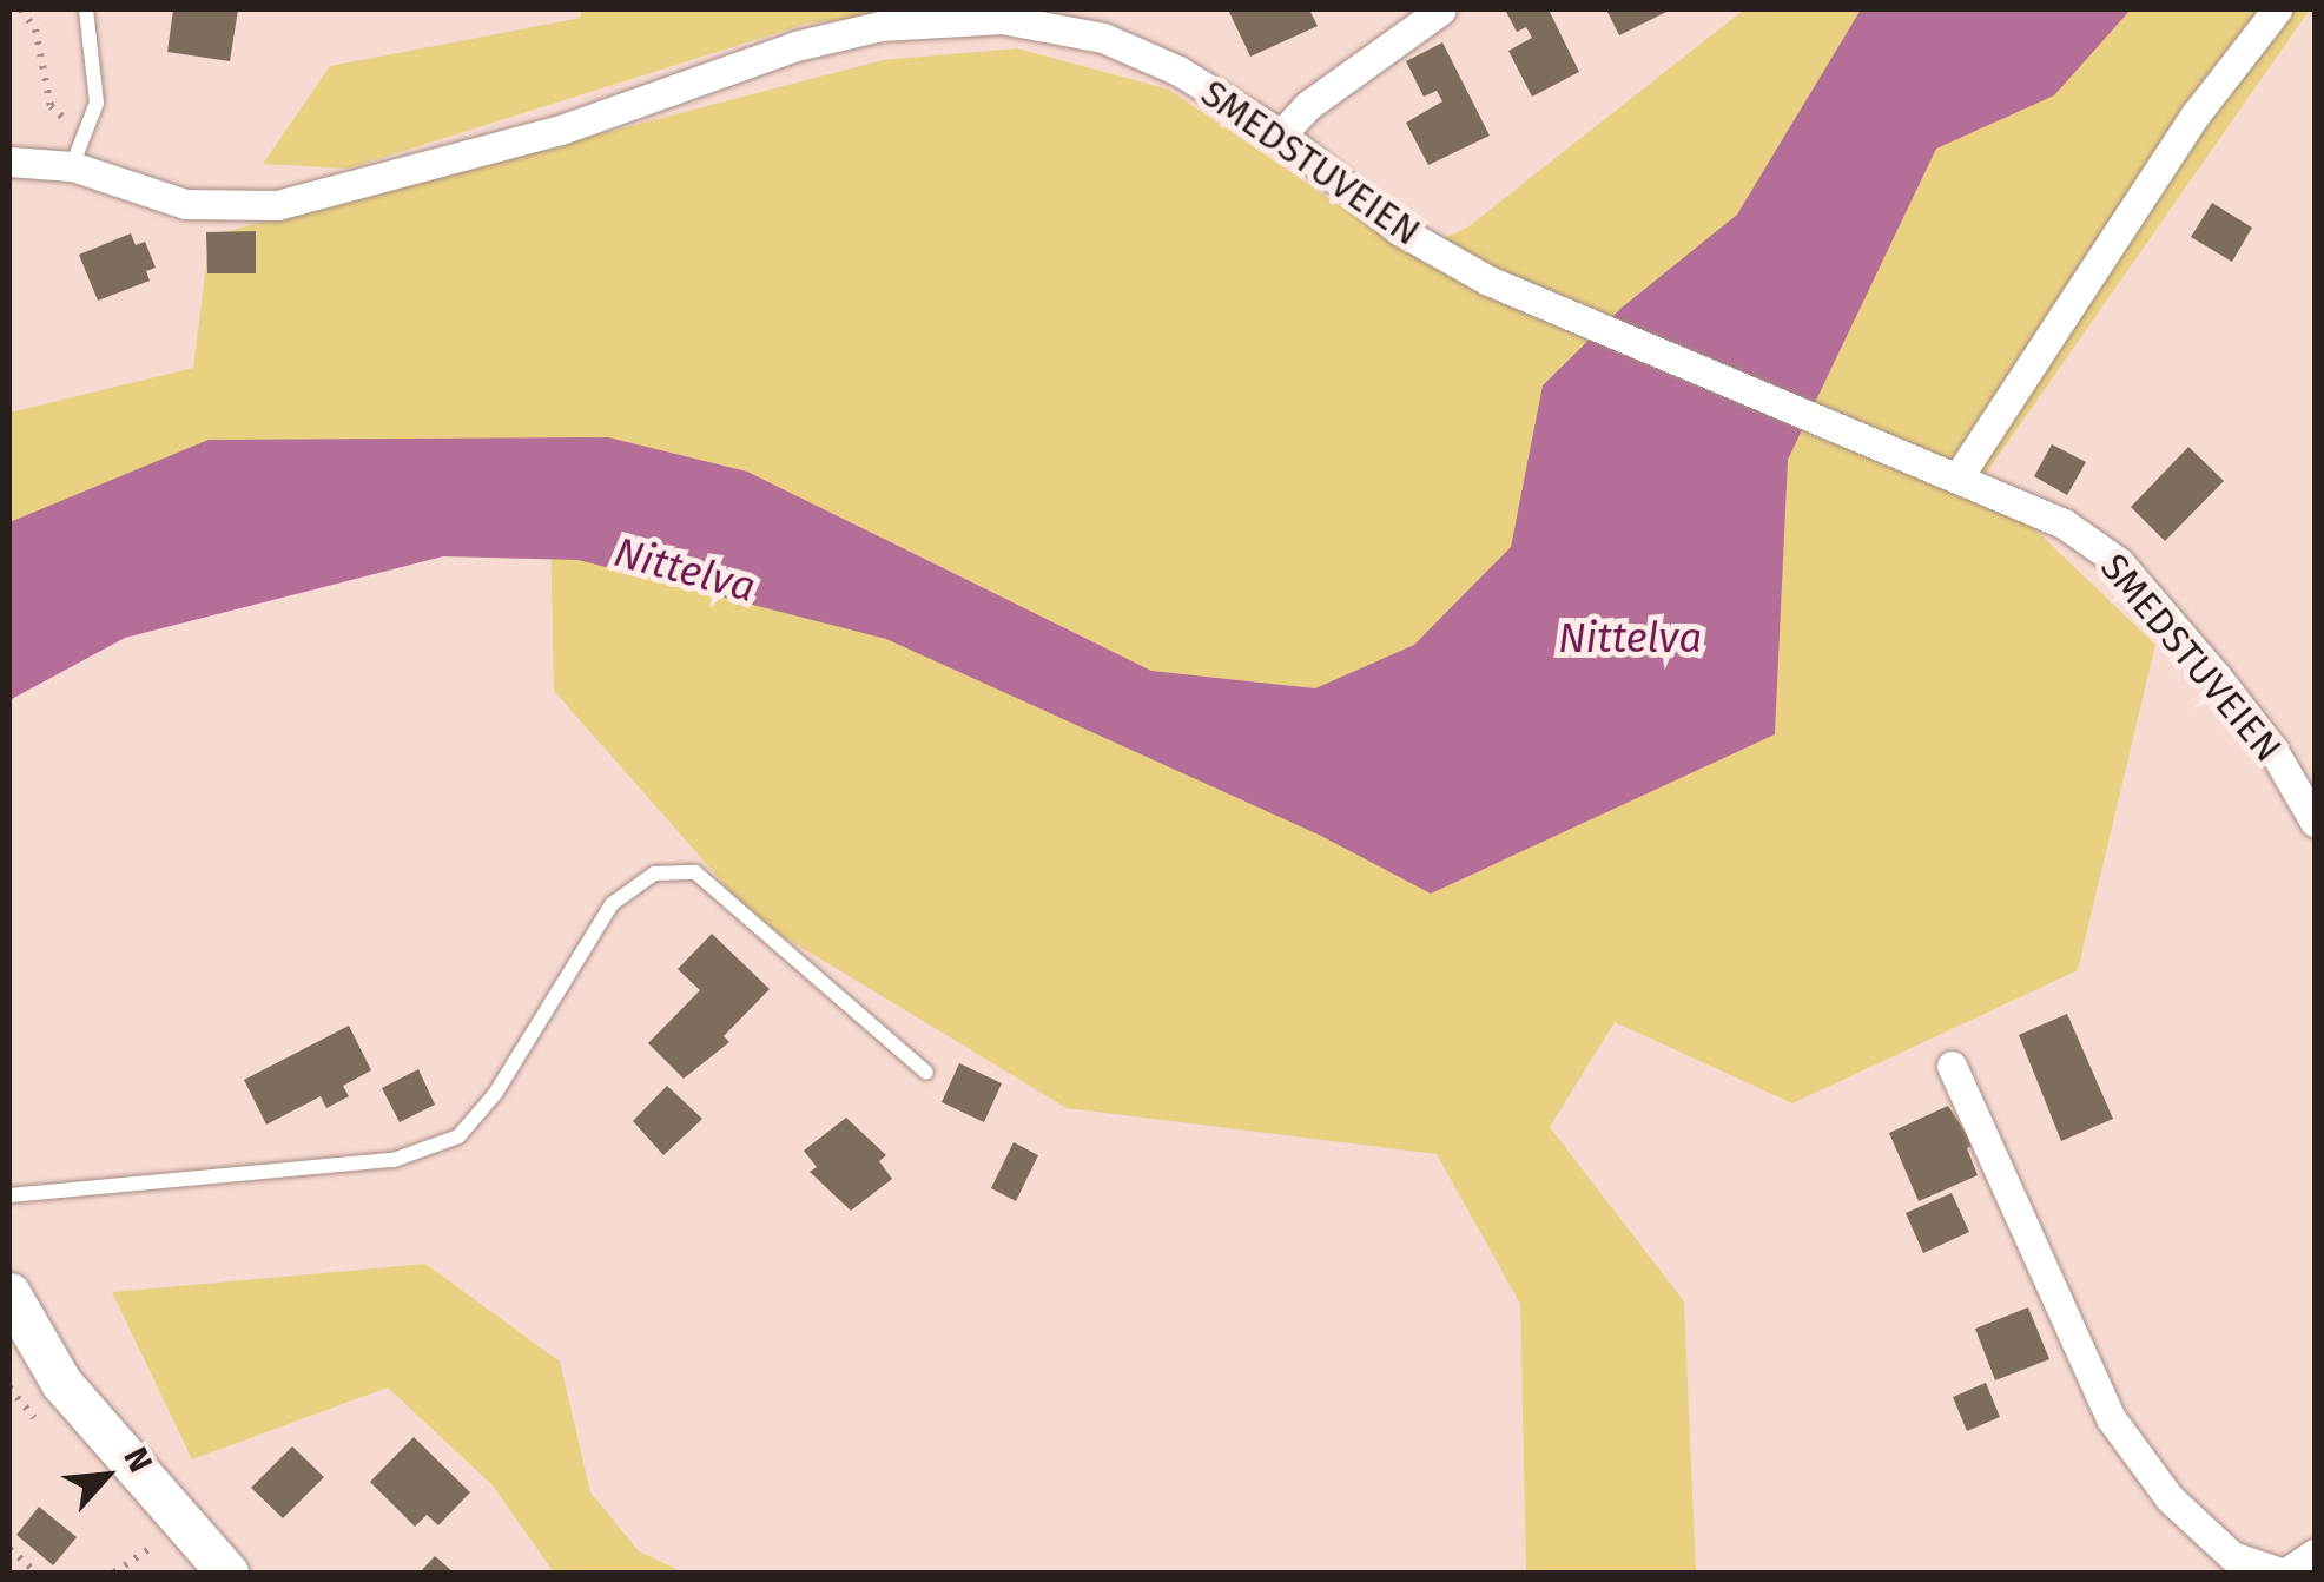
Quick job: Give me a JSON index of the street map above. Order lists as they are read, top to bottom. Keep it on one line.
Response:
{"streets":{"street":["SMEDSTUVEIEN"]},"water":["Nittelva"],"north":"top right"}
